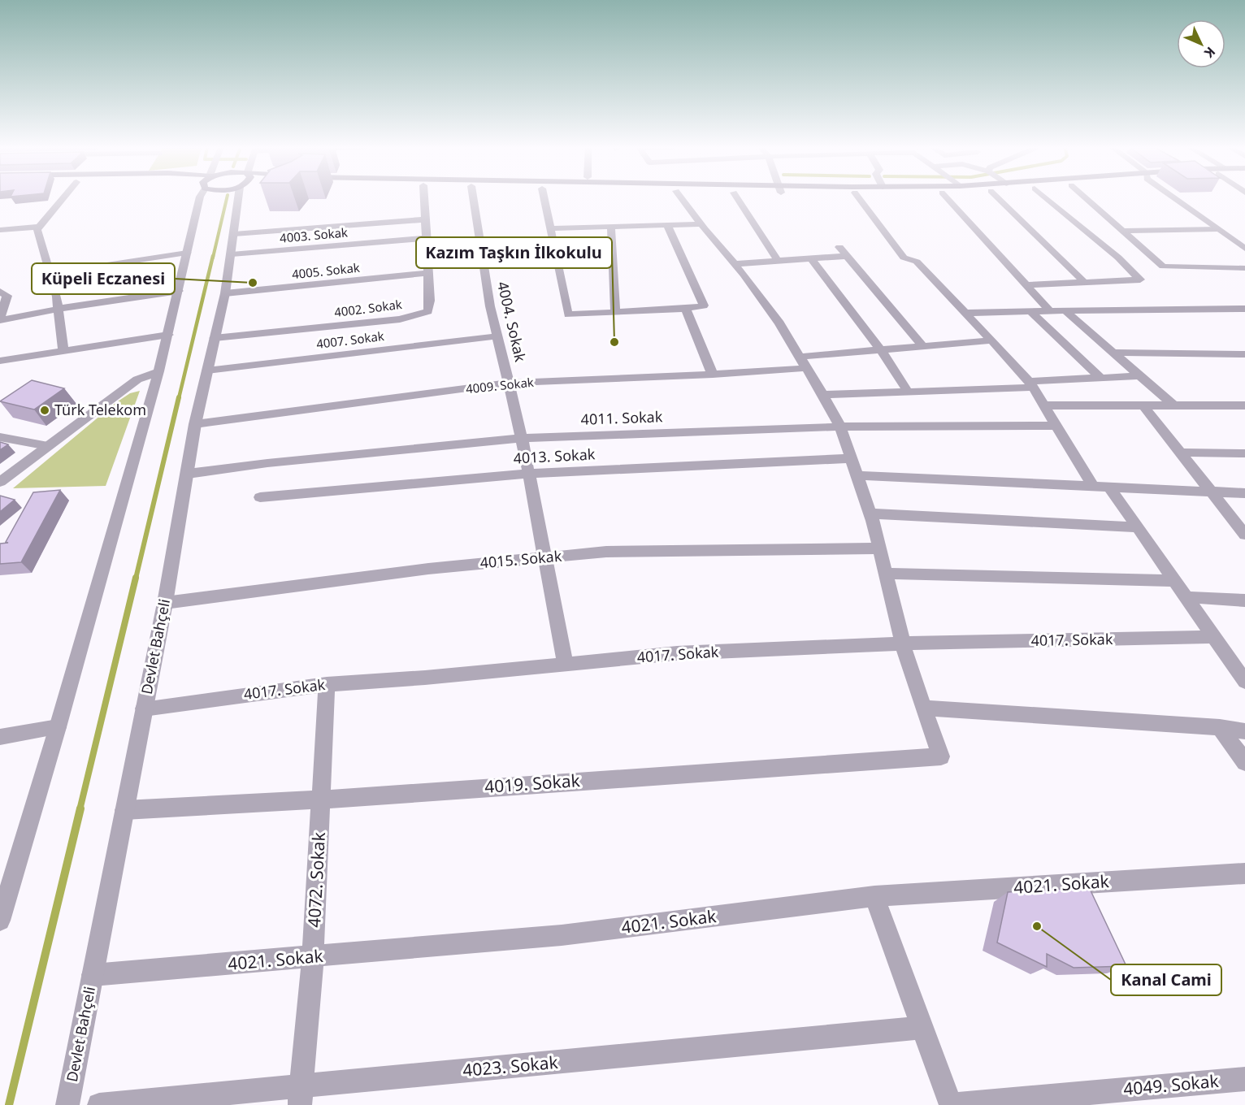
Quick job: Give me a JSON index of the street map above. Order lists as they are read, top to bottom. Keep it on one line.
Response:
{"streets":{"street":["4003. Sokak","4005. Sokak","4002. Sokak","4004. Sokak","4007. Sokak","4009. Sokak","4011. Sokak","4013. Sokak","4015. Sokak","4017. Sokak","Devlet Bahçeli","4019. Sokak","4072. Sokak","4021. Sokak","4023. Sokak","4049. Sokak"]},"crossings":[["4003. Sokak","4002. Sokak"],["4003. Sokak","4004. Sokak"],["4003. Sokak","Devlet Bahçeli"],["4005. Sokak","4002. Sokak"],["4005. Sokak","Devlet Bahçeli"],["4002. Sokak","Devlet Bahçeli"],["4004. Sokak","4007. Sokak"],["4004. Sokak","4009. Sokak"],["4004. Sokak","4011. Sokak"],["4004. Sokak","4013. Sokak"],["4004. Sokak","4015. Sokak"],["4004. Sokak","4017. Sokak"],["4007. Sokak","Devlet Bahçeli"],["4009. Sokak","Devlet Bahçeli"],["4011. Sokak","Devlet Bahçeli"],["4015. Sokak","Devlet Bahçeli"],["4017. Sokak","Devlet Bahçeli"],["4017. Sokak","4072. Sokak"],["Devlet Bahçeli","4019. Sokak"],["Devlet Bahçeli","4021. Sokak"],["4019. Sokak","4072. Sokak"],["4072. Sokak","4021. Sokak"],["4072. Sokak","4023. Sokak"]],"places":["Küpeli Eczanesi","Kazım Taşkın İlkokulu","Türk Telekom","Kanal Cami"],"north":"bottom right"}
